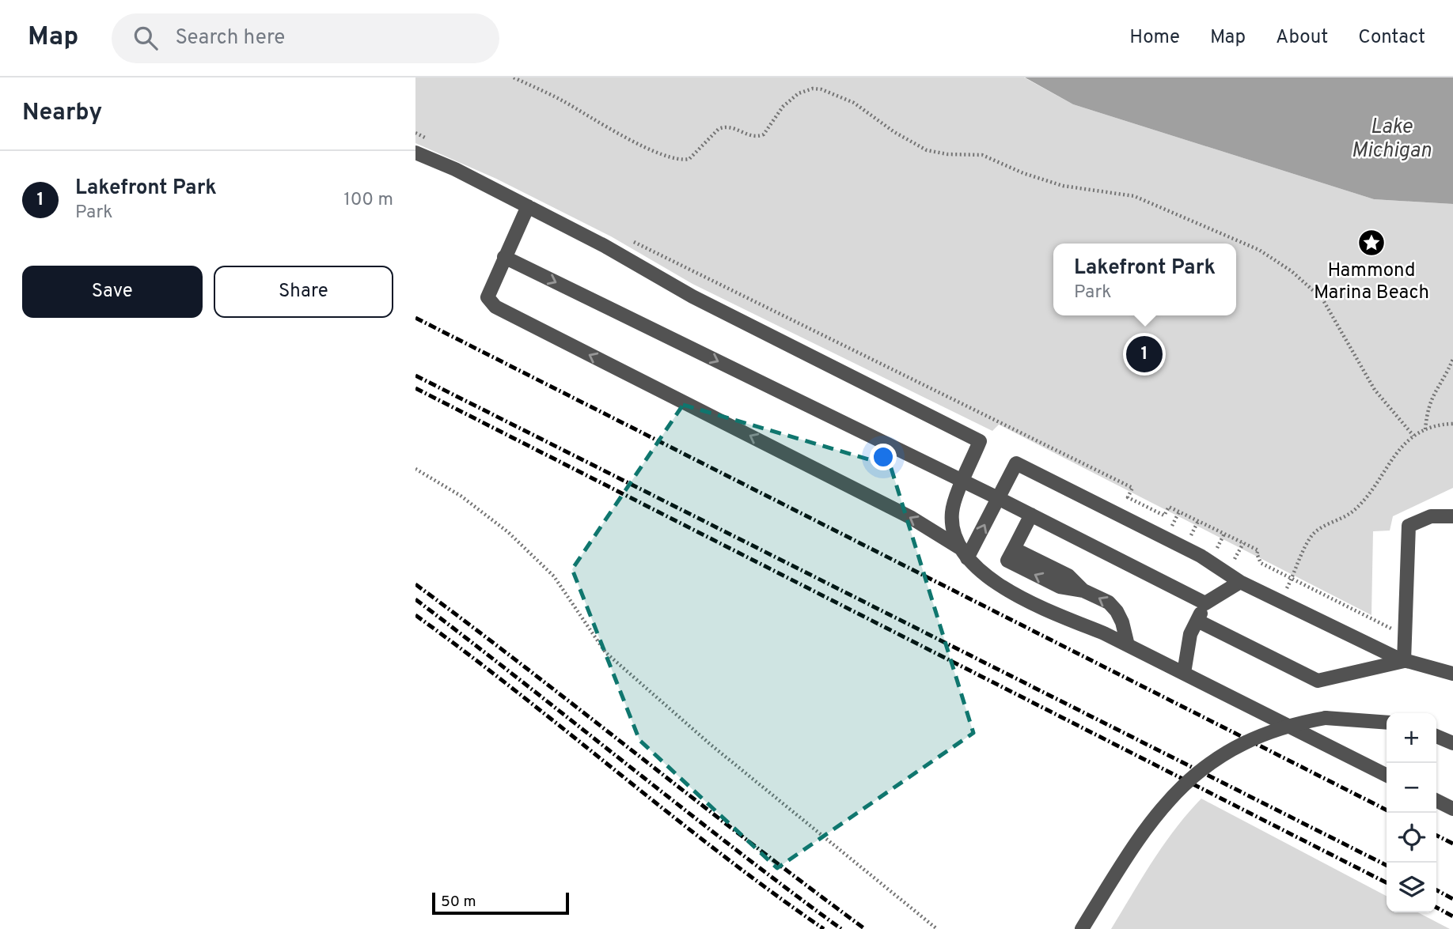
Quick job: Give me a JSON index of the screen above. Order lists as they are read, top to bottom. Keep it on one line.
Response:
{"water":["Lake Michigan"],"places":{"place":["Hammond Marina Beach"]},"scale_bar":"50 m","page":{"header":"Map","search":"Search here","nav":["Home","Map","About","Contact"],"heading":"Nearby","list":[{"mark":"1","name":"Lakefront Park","note":"Park","value":"100 m"}],"popup":["Lakefront Park","Park"],"buttons":["Save","Share"],"pins":"1","map_buttons":["+","−"],"scale":"50 m"}}
